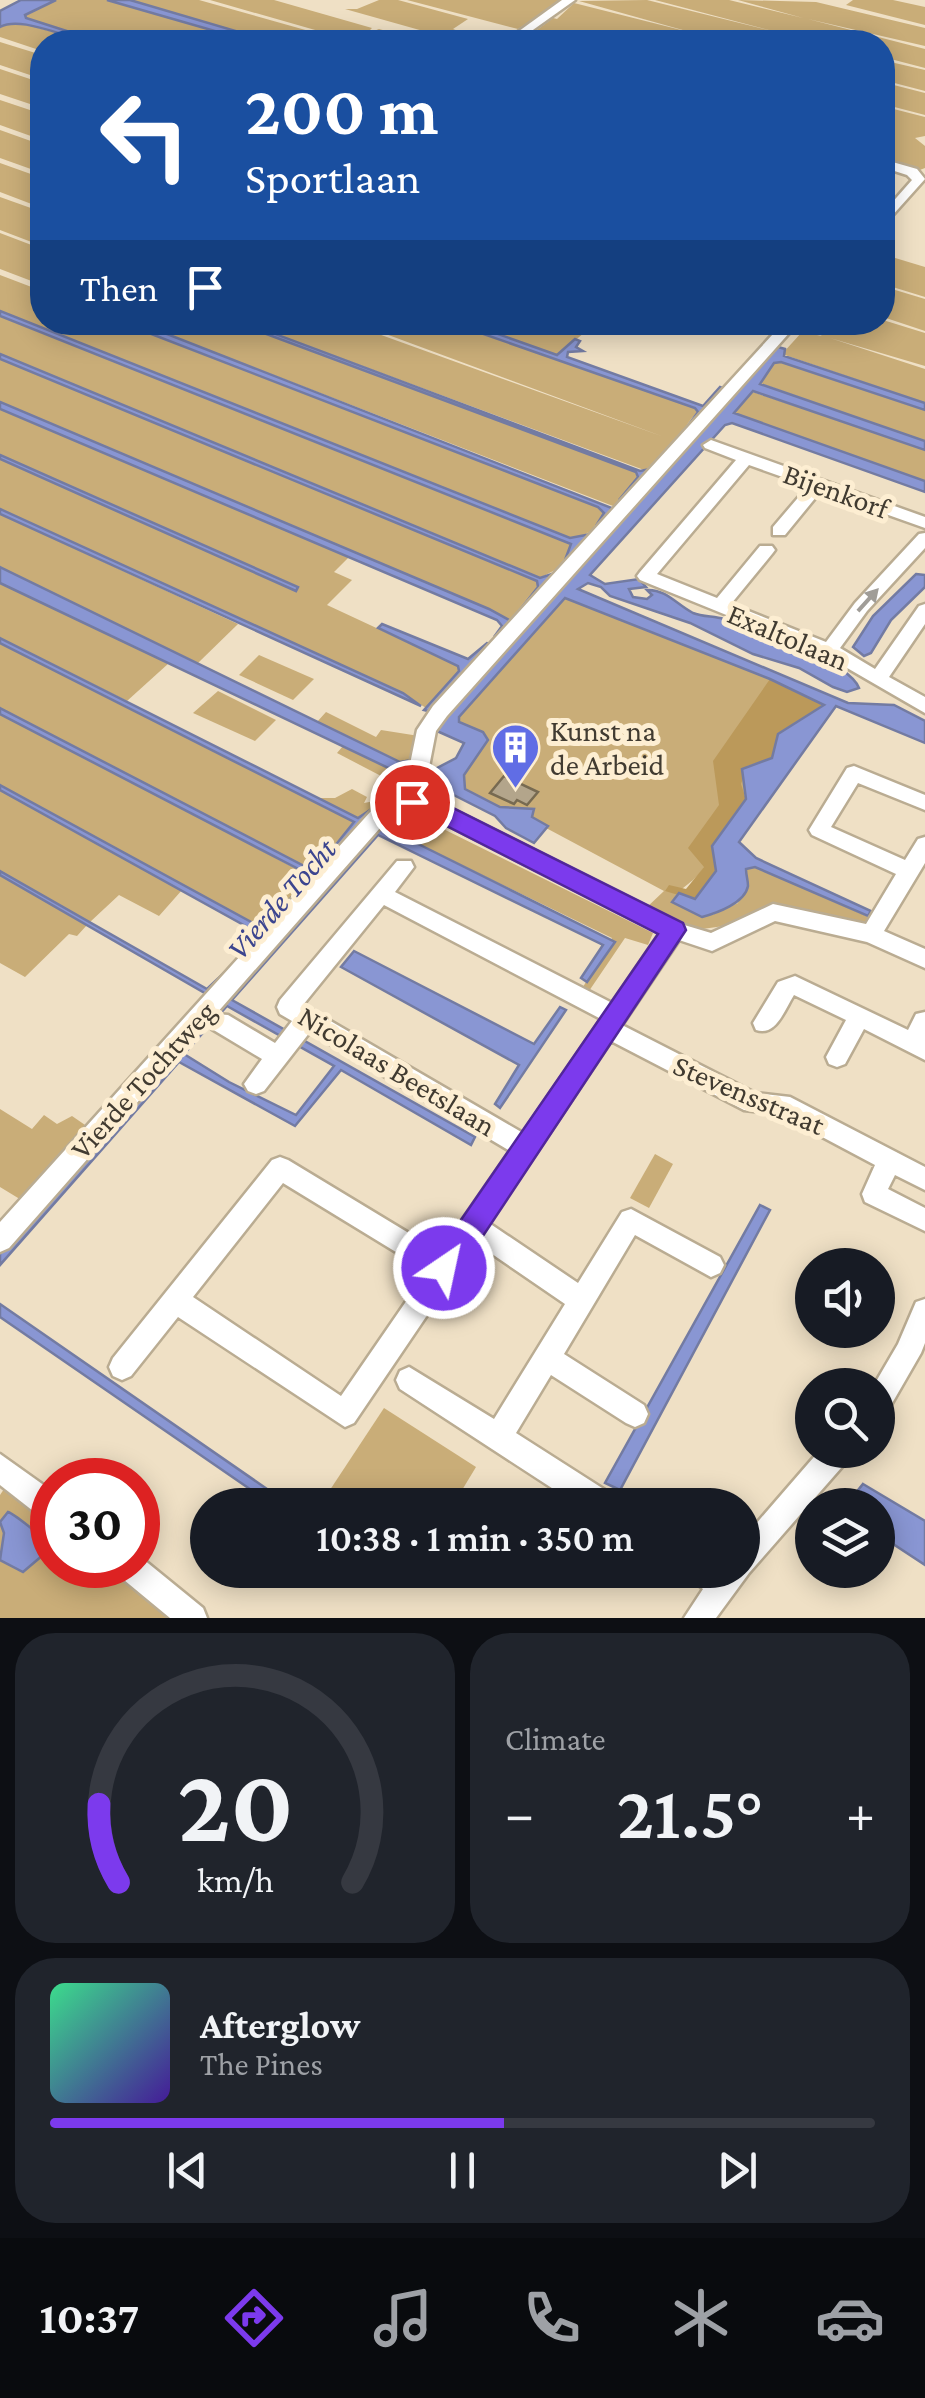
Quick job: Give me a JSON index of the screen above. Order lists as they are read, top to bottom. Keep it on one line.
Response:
{"streets":{"street":["Bijenkorf","Exaltolaan","Nicolaas Beetslaan","Vierde Tochtweg","Stevensstraat"]},"crossings":[["Bijenkorf","Exaltolaan"]],"water":["Vierde Tocht"],"places":{"building":["Kunst na de Arbeid"]},"page":{"turn":["200 m","Sportlaan"],"then":"Then","limit":"30","trip":"10:38 · 1 min · 350 m","tile":"Climate","heat":["−","21.5°","+"],"song":["Afterglow","The Pines"],"tabs":"10:37","gauge":["20","km/h"]}}
